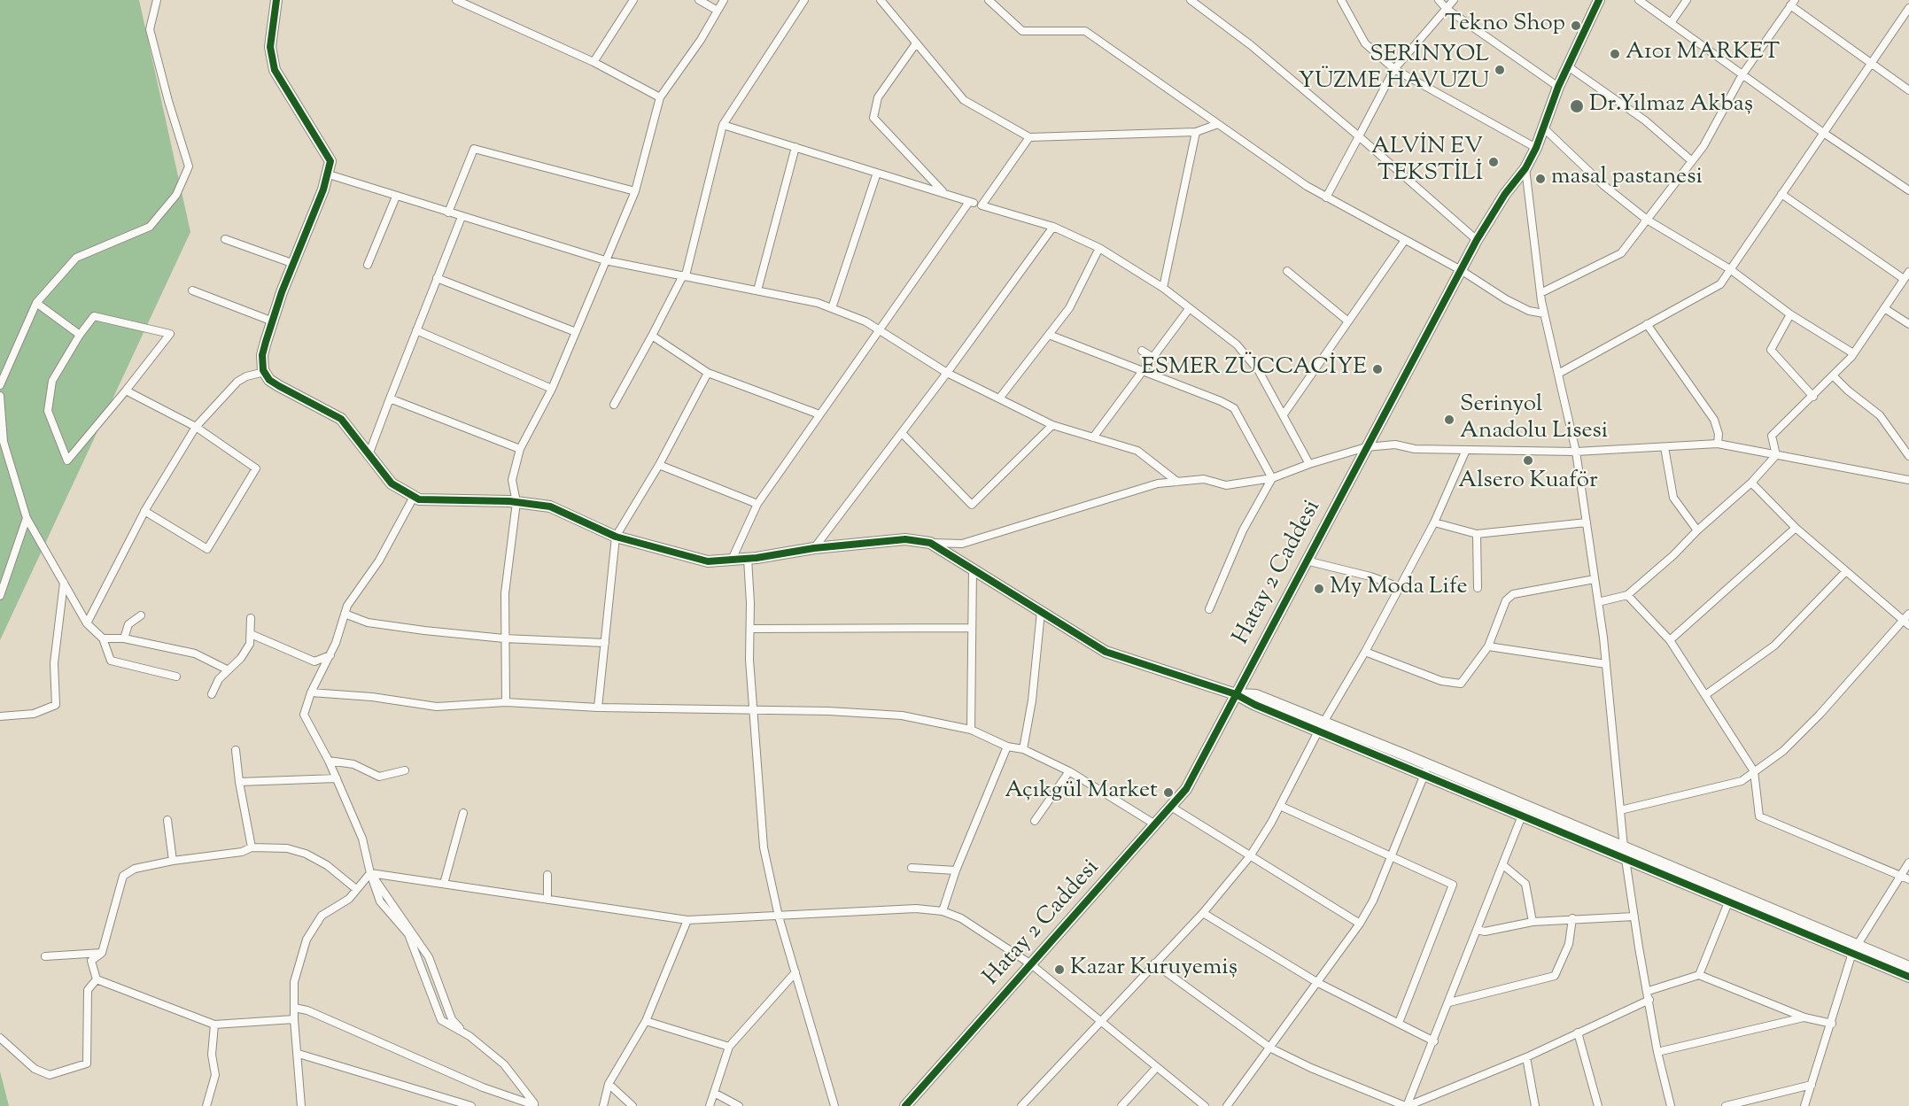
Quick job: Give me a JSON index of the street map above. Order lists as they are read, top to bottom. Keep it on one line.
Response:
{"streets":{"street":["Hatay 2 Caddesi"]},"places":["Tekno Shop","A101 MARKET","SERİNYOL YÜZME HAVUZU","Dr.Yılmaz Akbaş","ALVİN EV TEKSTİLİ","masal pastanesi","ESMER ZÜCCACİYE","Serinyol Anadolu Lisesi","Alsero Kuaför","My Moda Life","Açıkgül Market","Kazar Kuruyemiş"]}
